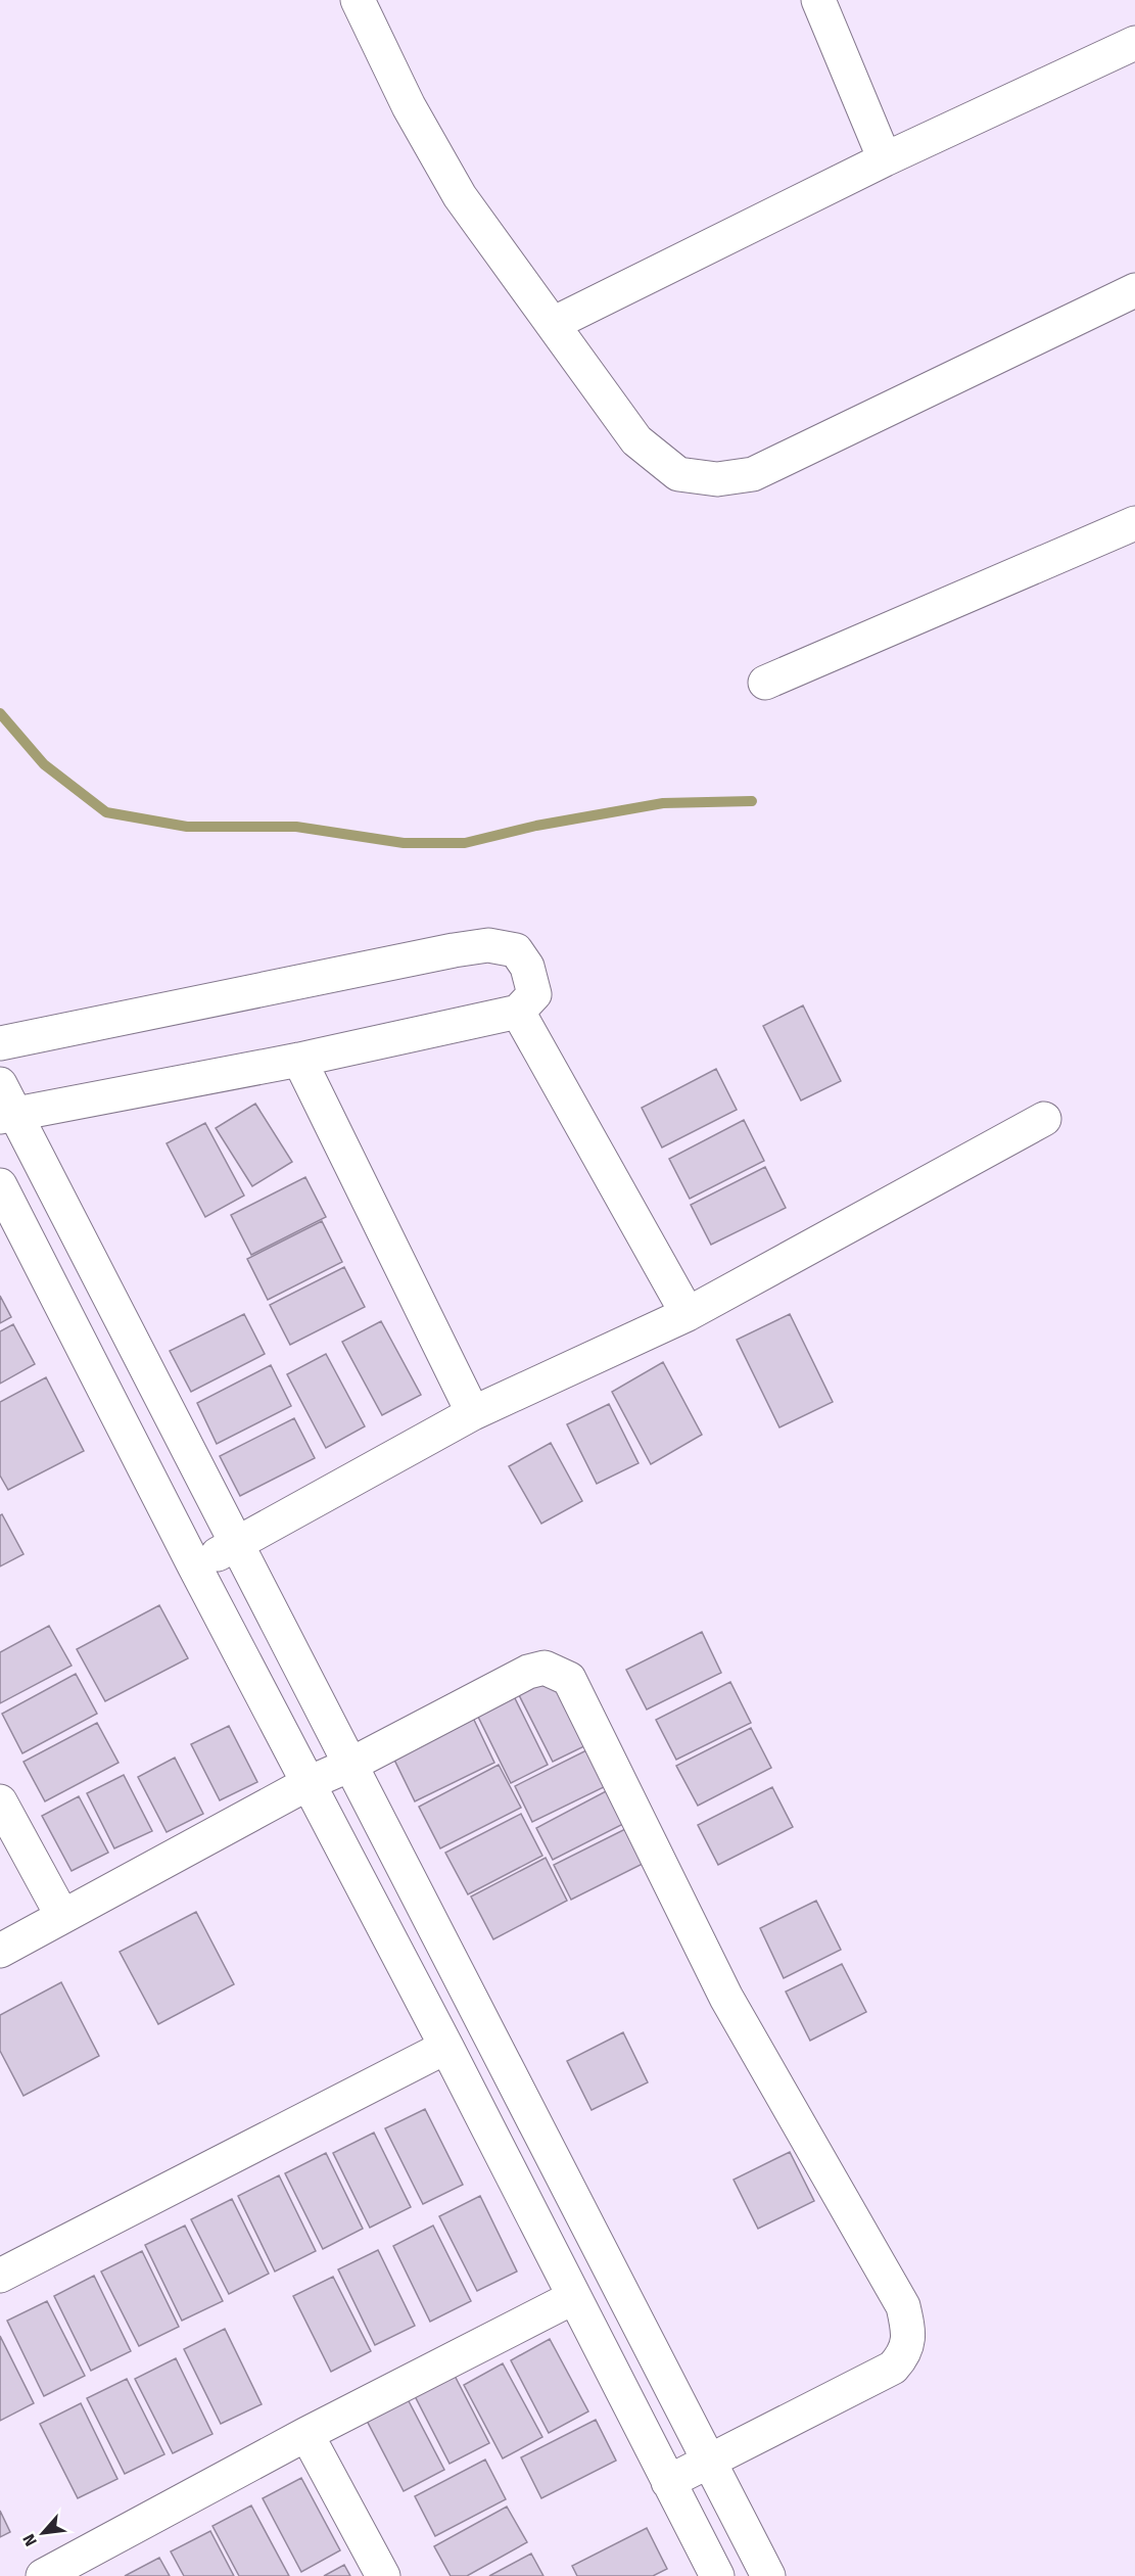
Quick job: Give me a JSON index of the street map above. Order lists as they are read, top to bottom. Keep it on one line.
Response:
{"north":"bottom left"}
